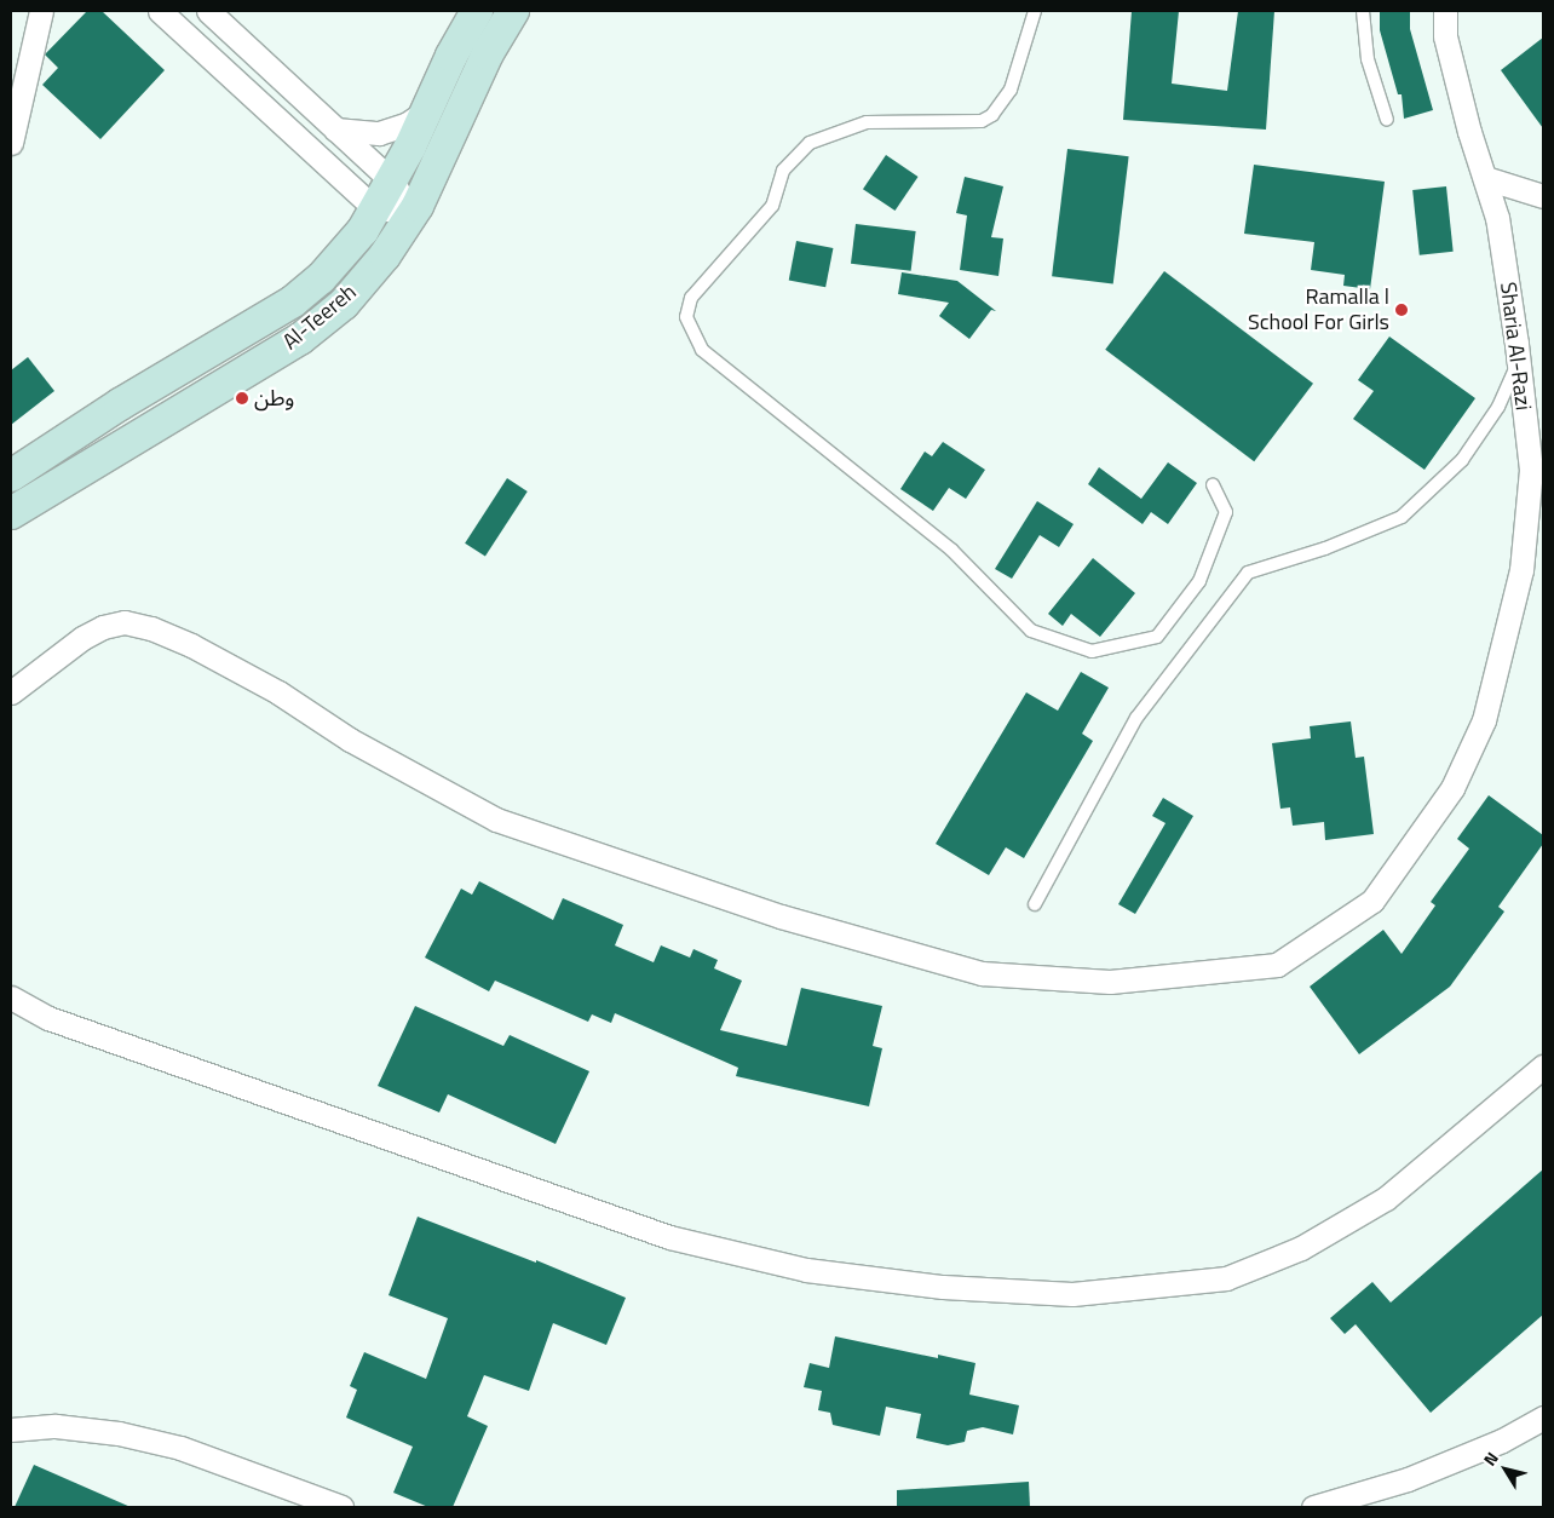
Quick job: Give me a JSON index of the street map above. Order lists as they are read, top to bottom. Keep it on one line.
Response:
{"streets":{"main road":["Al-Teereh"],"street":["Sharia Al-Razi"]},"places":["Ramalla l School For Girls","وطن"],"north":"top left"}
